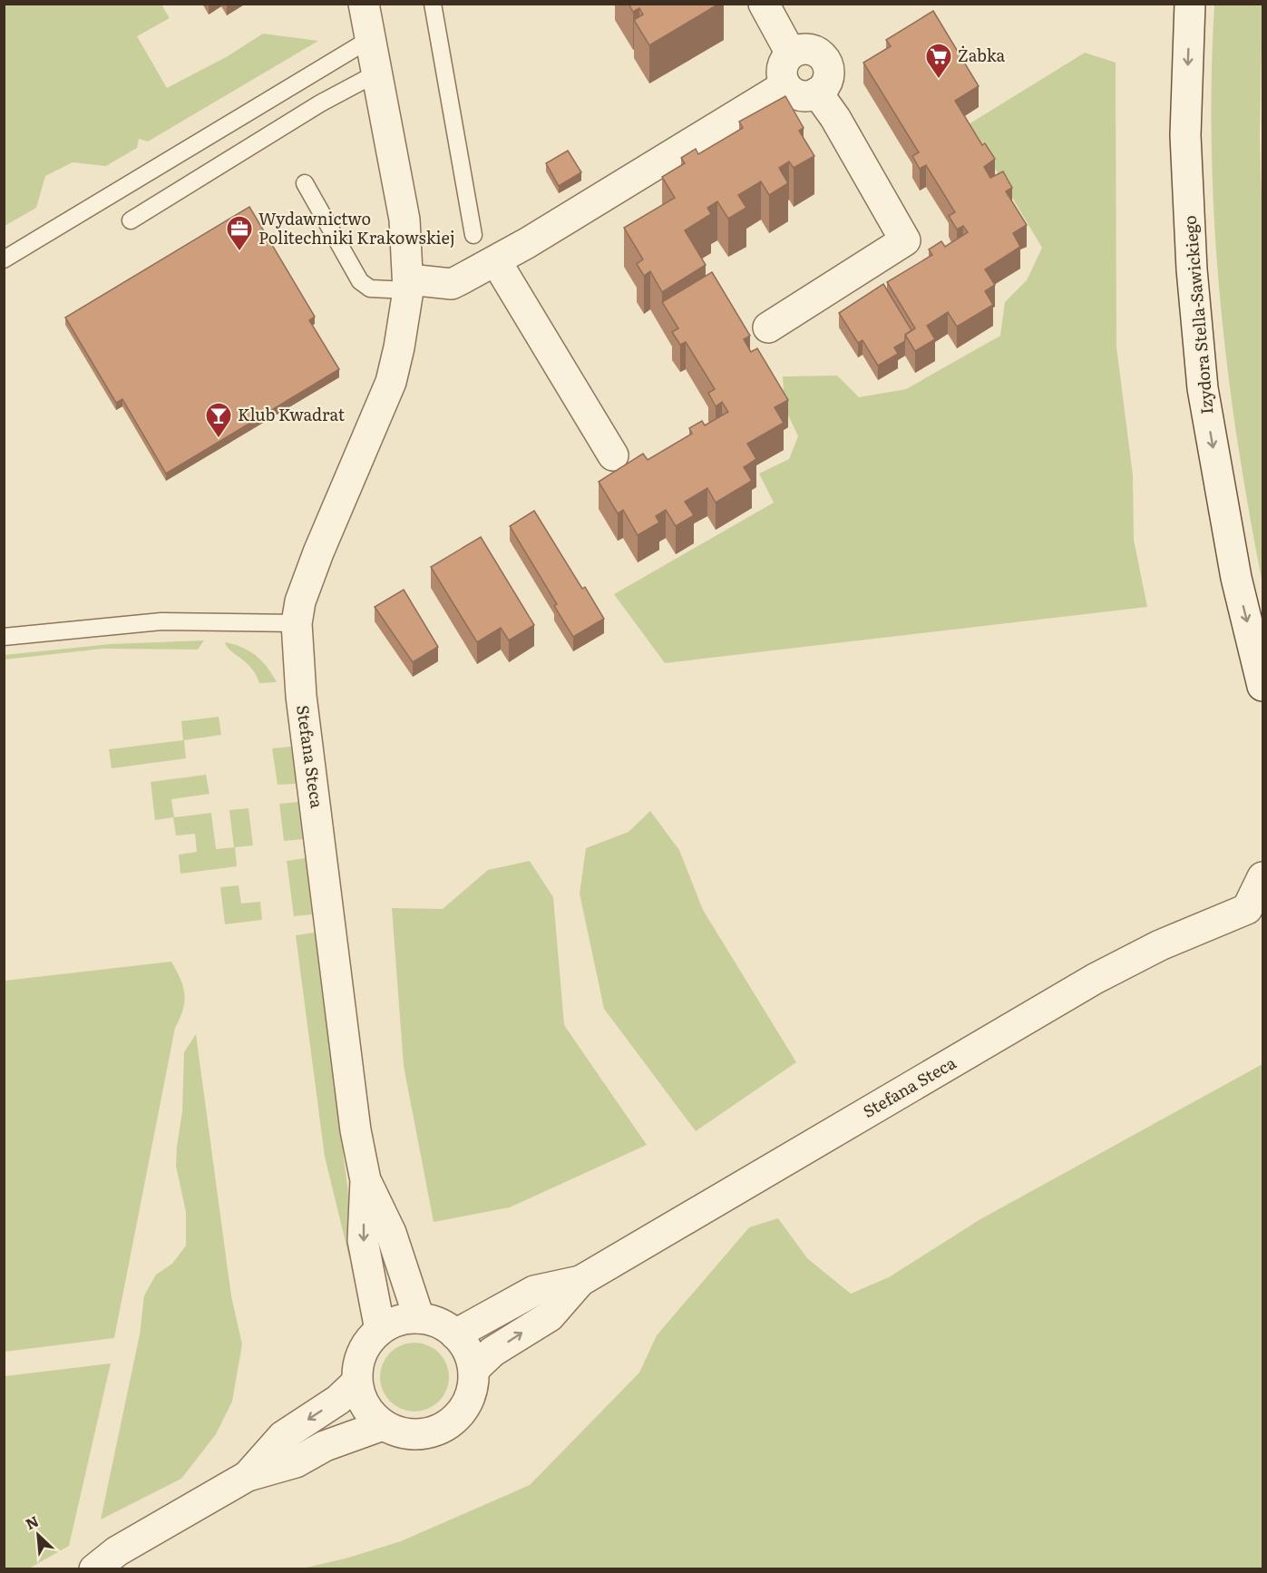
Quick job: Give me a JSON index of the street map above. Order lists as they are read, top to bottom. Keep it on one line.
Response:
{"streets":{"street":["Izydora Stella-Sawickiego","Stefana Steca"]},"one_way":["Izydora Stella-Sawickiego"],"places":{"supermarket":["Żabka"],"office":["Wydawnictwo Politechniki Krakowskiej"],"bar":["Klub Kwadrat"]},"north":"top left"}
